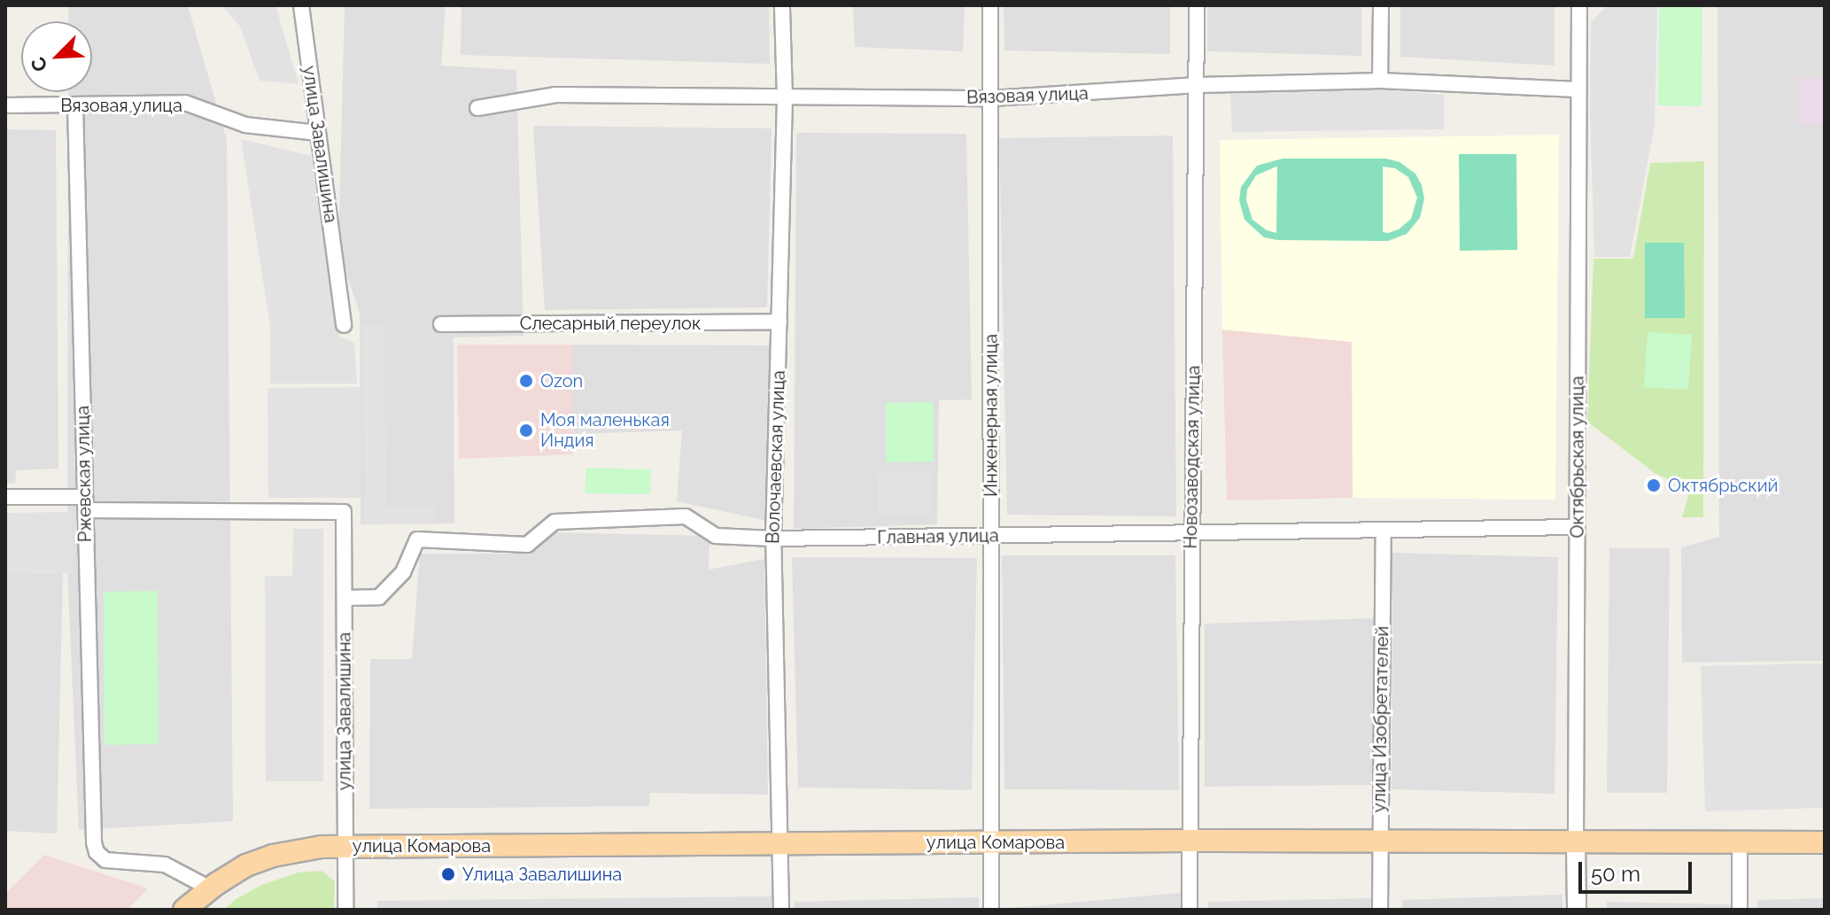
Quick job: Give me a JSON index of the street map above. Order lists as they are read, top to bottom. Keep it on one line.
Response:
{"streets":{"main road":["улица Комарова"],"street":["Вязовая улица","улица Завалишина","Слесарный переулок","Инженерная улица","Волочаевская улица","Новозаводская улица","Октябрьская улица","Ржевская улица","Главная улица","улица Изобретателей"]},"crossings":[["Вязовая улица","улица Завалишина"],["Вязовая улица","Инженерная улица"],["Вязовая улица","Волочаевская улица"],["Вязовая улица","Новозаводская улица"],["Вязовая улица","Октябрьская улица"],["Вязовая улица","Ржевская улица"],["улица Завалишина","Ржевская улица"],["улица Завалишина","Главная улица"],["улица Завалишина","улица Комарова"],["Слесарный переулок","Волочаевская улица"],["Инженерная улица","Главная улица"],["Инженерная улица","улица Комарова"],["Волочаевская улица","Главная улица"],["Волочаевская улица","улица Комарова"],["Новозаводская улица","Главная улица"],["Новозаводская улица","улица Комарова"],["Октябрьская улица","Главная улица"],["Октябрьская улица","улица Комарова"],["Ржевская улица","улица Комарова"],["Главная улица","улица Изобретателей"],["улица Изобретателей","улица Комарова"]],"places":["Ozon","Моя маленькая Индия","Октябрьский","Улица Завалишина"],"scale_bar":"50 m","north":"bottom left"}
